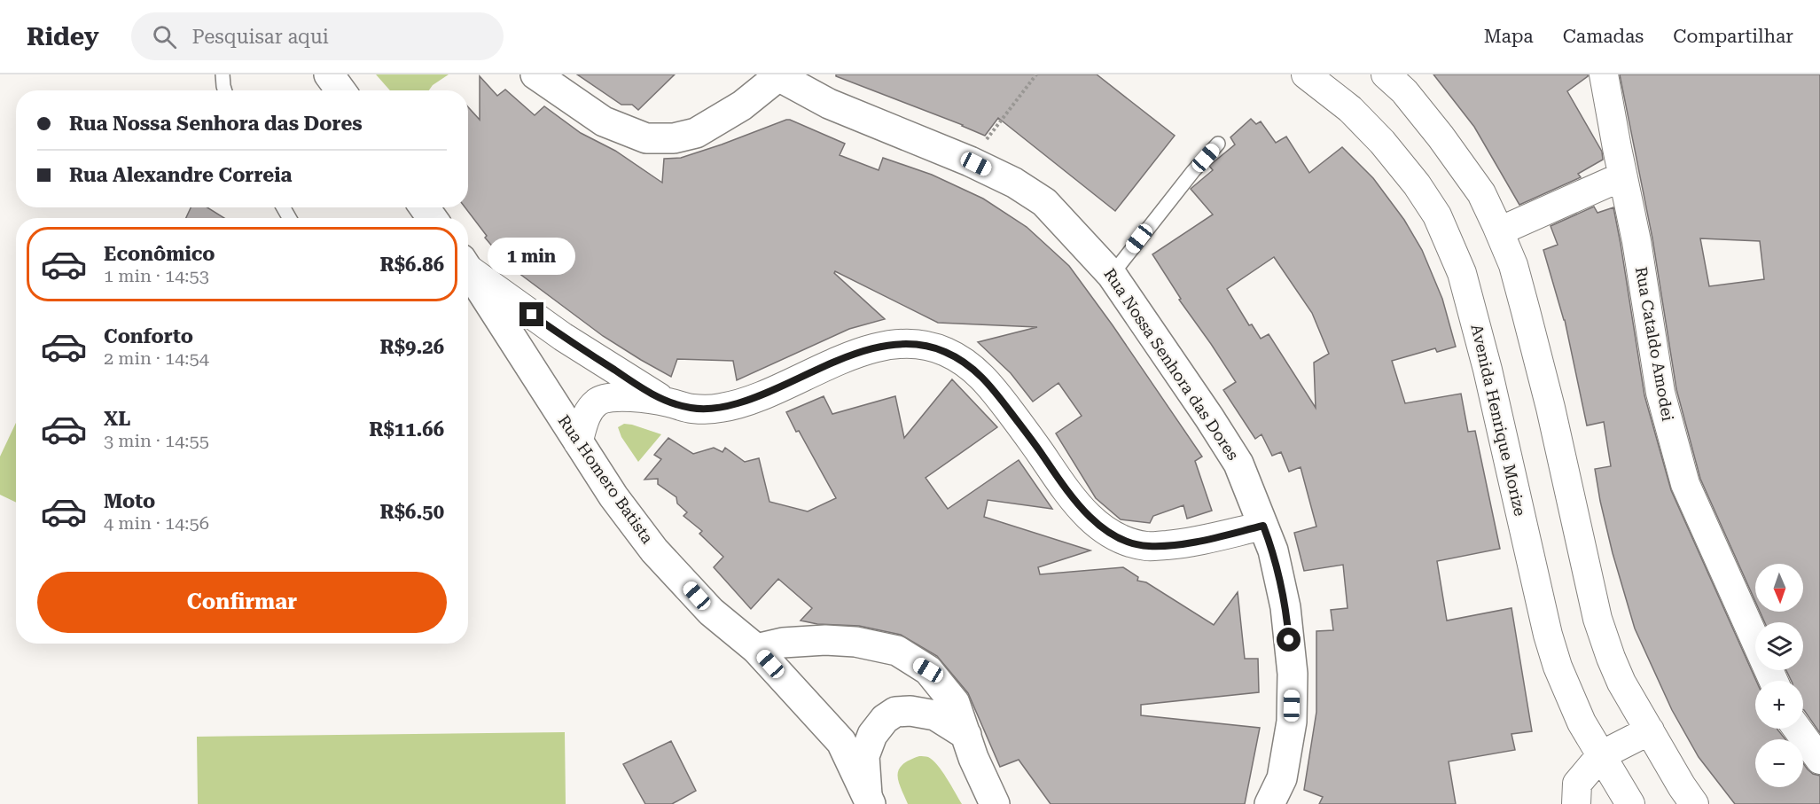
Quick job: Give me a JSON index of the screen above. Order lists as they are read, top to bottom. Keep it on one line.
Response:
{"streets":{"street":["Rua Cataldo Amodei","Rua Nossa Senhora das Dores","Avenida Henrique Morize","Rua Homero Batista"]},"north":"bottom","page":{"header":"Ridey","search":"Pesquisar aqui","nav":["Mapa","Camadas","Compartilhar"],"banner":["Rua Nossa Senhora das Dores","Rua Alexandre Correia"],"list":[{"name":"Econômico","note":"1 min · 14:53","value":"R$6.86"},{"name":"Conforto","note":"2 min · 14:54","value":"R$9.26"},{"name":"XL","note":"3 min · 14:55","value":"R$11.66"},{"name":"Moto","note":"4 min · 14:56","value":"R$6.50"}],"bubble":"1 min","buttons":"Confirmar","map_buttons":["+","−"]}}
